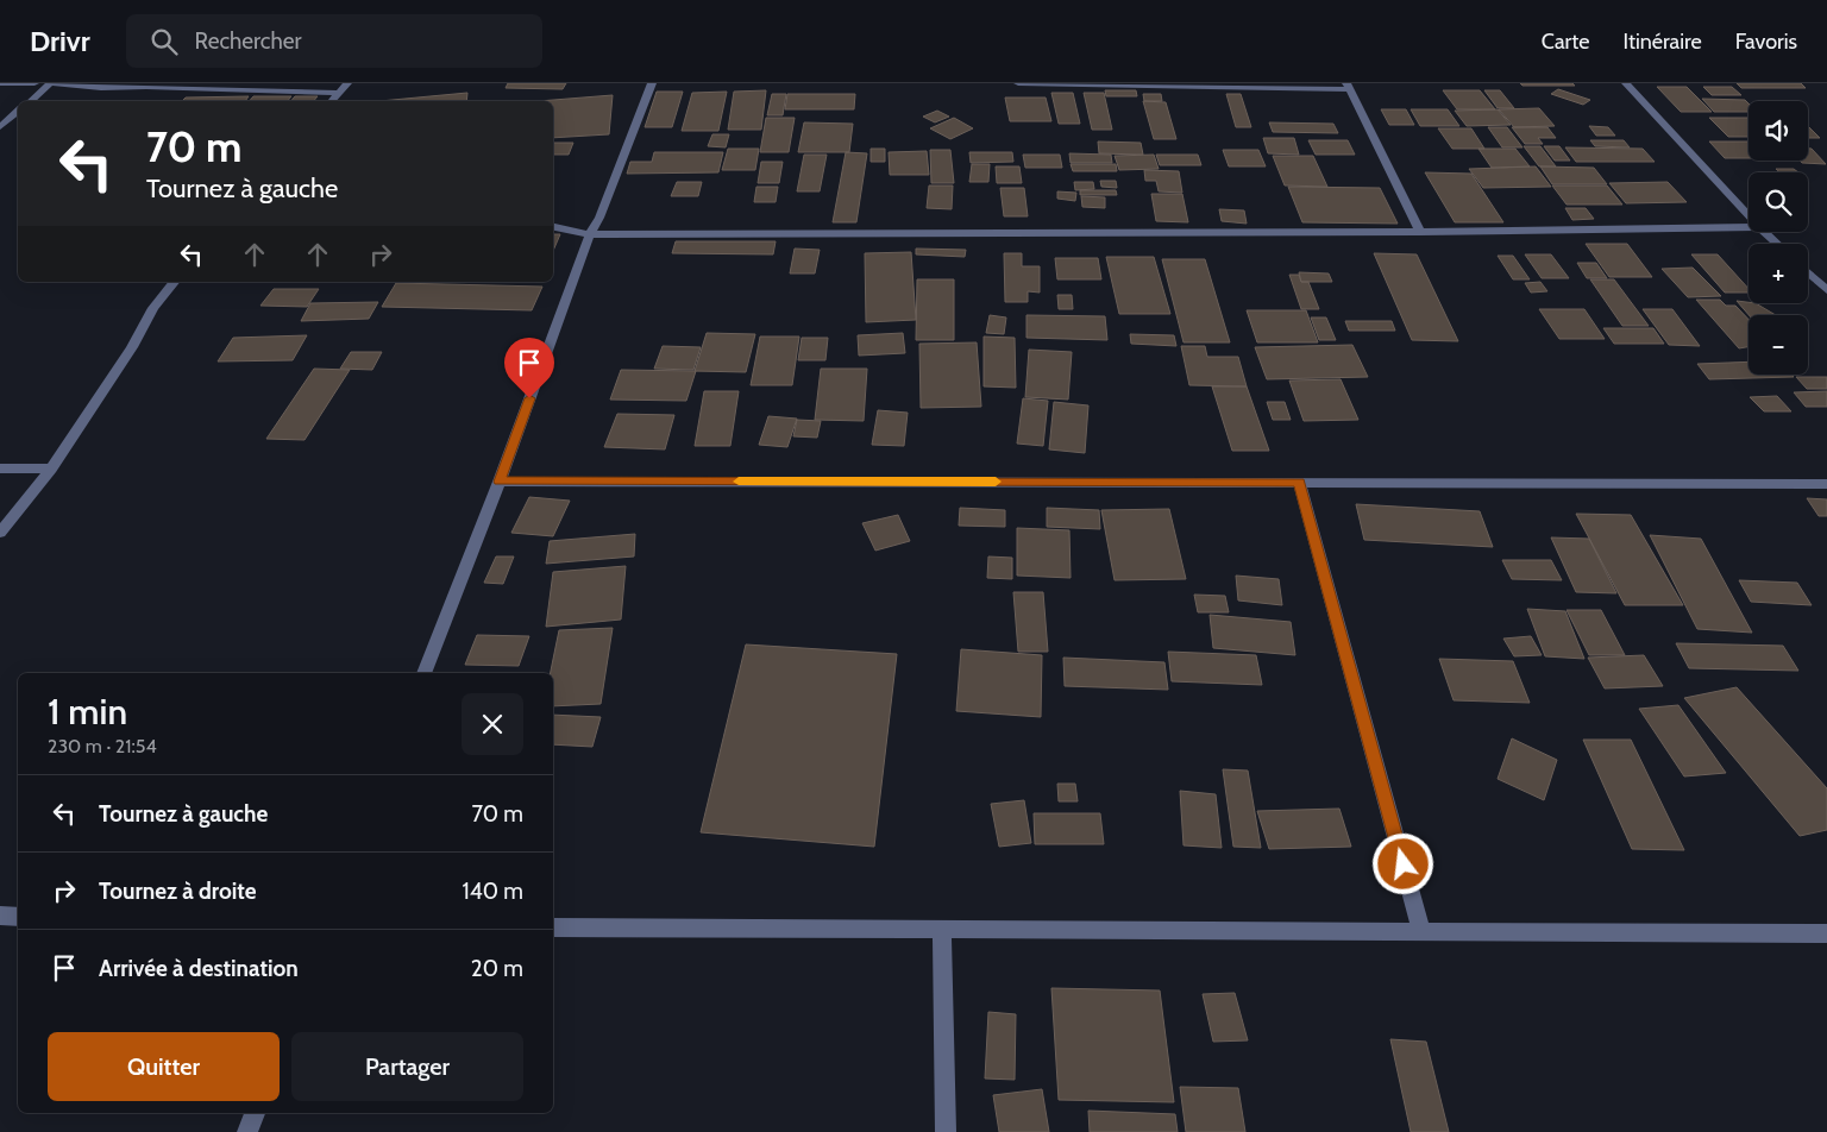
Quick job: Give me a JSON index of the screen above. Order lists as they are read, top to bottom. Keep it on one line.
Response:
{"page":{"header":"Drivr","search":"Rechercher","nav":["Carte","Itinéraire","Favoris"],"map_buttons":["+","−"],"turn":["70 m","Tournez à gauche"],"heading":["1 min","230 m · 21:54"],"list":[{"name":"Tournez à gauche","value":"70 m"},{"name":"Tournez à droite","value":"140 m"},{"name":"Arrivée à destination","value":"20 m"}],"buttons":["Quitter","Partager"]}}
